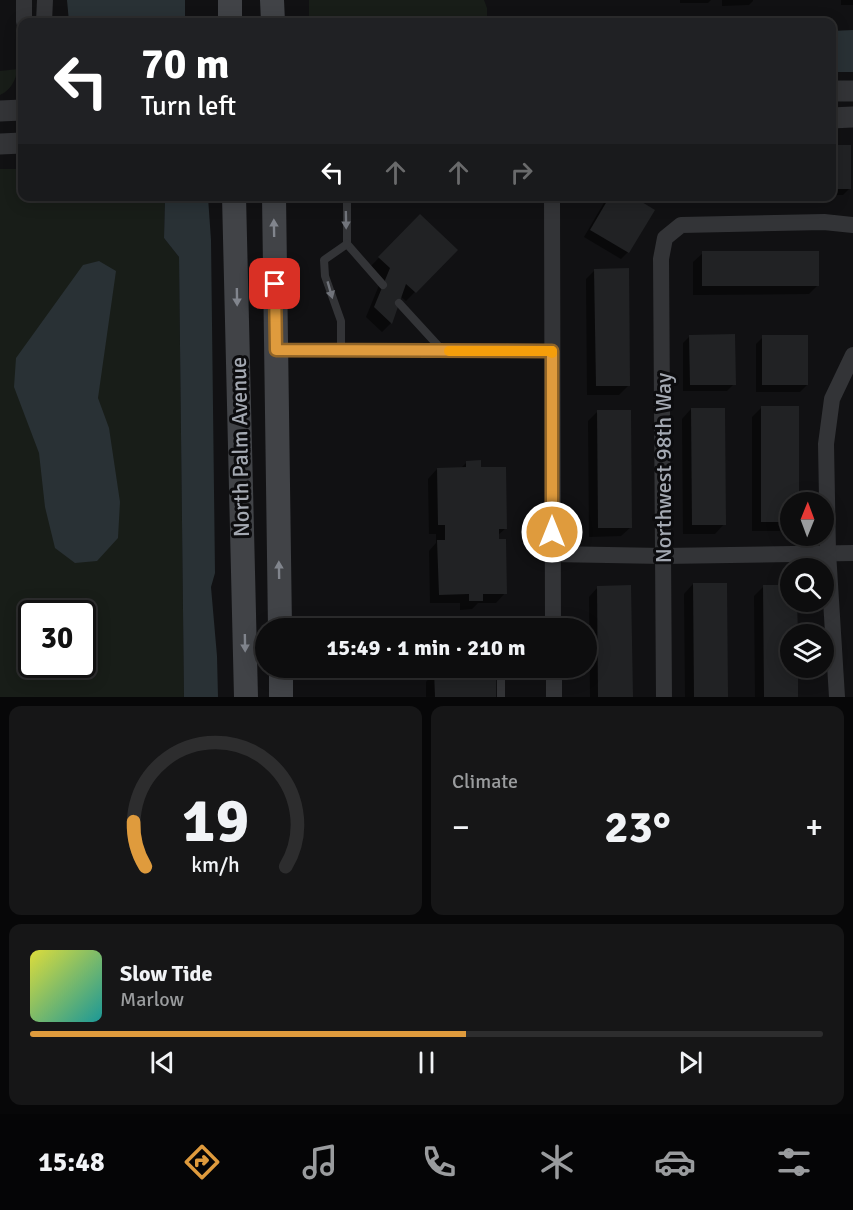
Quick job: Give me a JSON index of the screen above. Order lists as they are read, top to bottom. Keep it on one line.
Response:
{"streets":{"main road":["North Palm Avenue"],"street":["Northwest 98th Way"]},"north":"top","page":{"turn":["70 m","Turn left"],"limit":"30","trip":"15:49 · 1 min · 210 m","tile":"Climate","heat":["−","23°","+"],"song":["Slow Tide","Marlow"],"tabs":"15:48","gauge":["19","km/h"]}}
